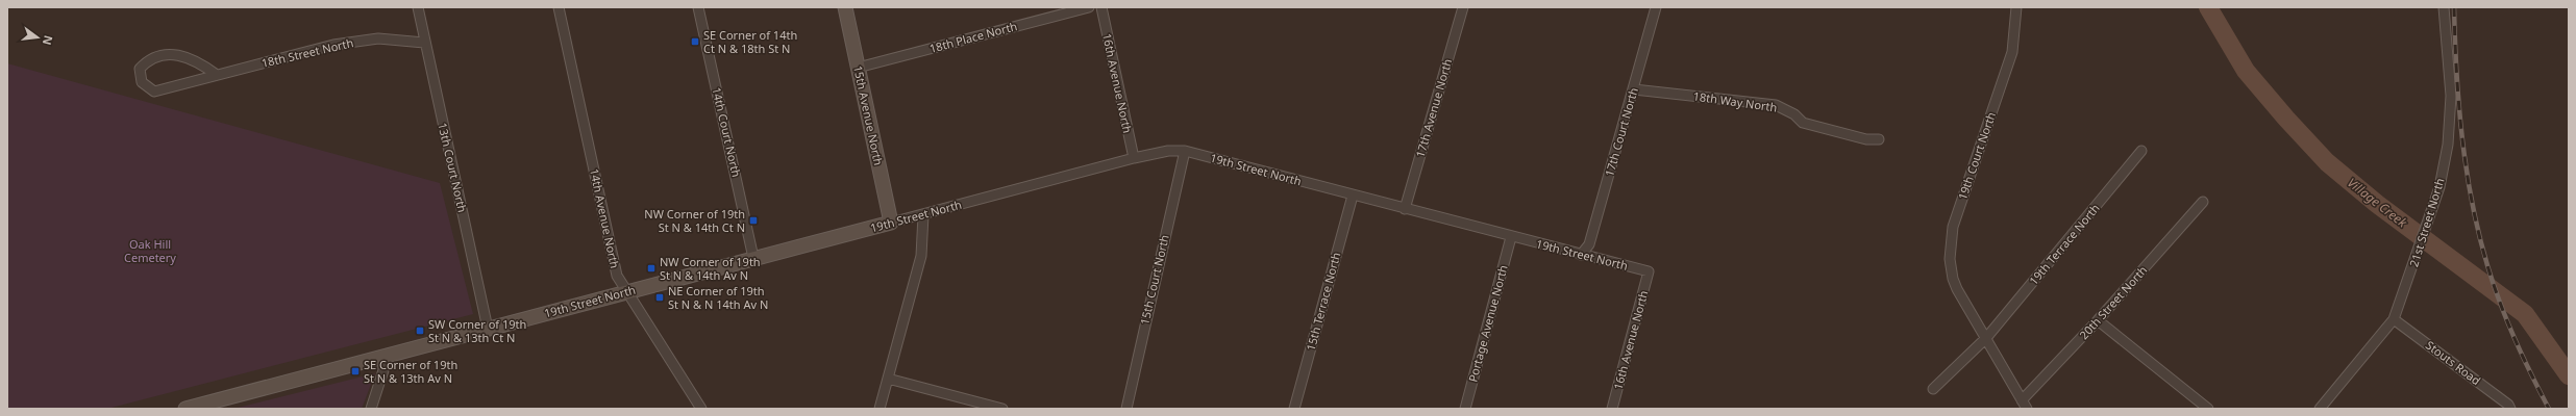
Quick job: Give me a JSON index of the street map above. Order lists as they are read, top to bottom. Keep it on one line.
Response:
{"streets":{"street":["18th Place North","18th Street North","16th Avenue North","18th Way North","17th Avenue North","15th Avenue North","14th Court North","17th Court North","19th Court North","13th Court North","19th Street North","14th Avenue North","21st Street North","19th Terrace North","15th Court North","15th Terrace North","20th Street North","Portage Avenue North","Stouts Road"]},"crossings":[["18th Place North","15th Avenue North"],["18th Street North","13th Court North"],["16th Avenue North","19th Street North"],["18th Way North","17th Court North"],["17th Avenue North","19th Street North"],["15th Avenue North","19th Street North"],["14th Court North","19th Street North"],["17th Court North","19th Street North"],["19th Court North","19th Terrace North"],["19th Court North","20th Street North"],["13th Court North","19th Street North"],["19th Street North","14th Avenue North"],["19th Street North","15th Court North"],["19th Street North","15th Terrace North"],["19th Street North","Portage Avenue North"],["21st Street North","Stouts Road"]],"water":["Village Creek"],"parks":["Oak Hill Cemetery"],"places":{"transit":["SE Corner of 14th Ct N & 18th St N","NW Corner of 19th St N & 14th Ct N","NW Corner of 19th St N & 14th Av N","NE Corner of 19th St N & N 14th Av N","SW Corner of 19th St N & 13th Ct N","SE Corner of 19th St N & 13th Av N"]},"north":"right"}
